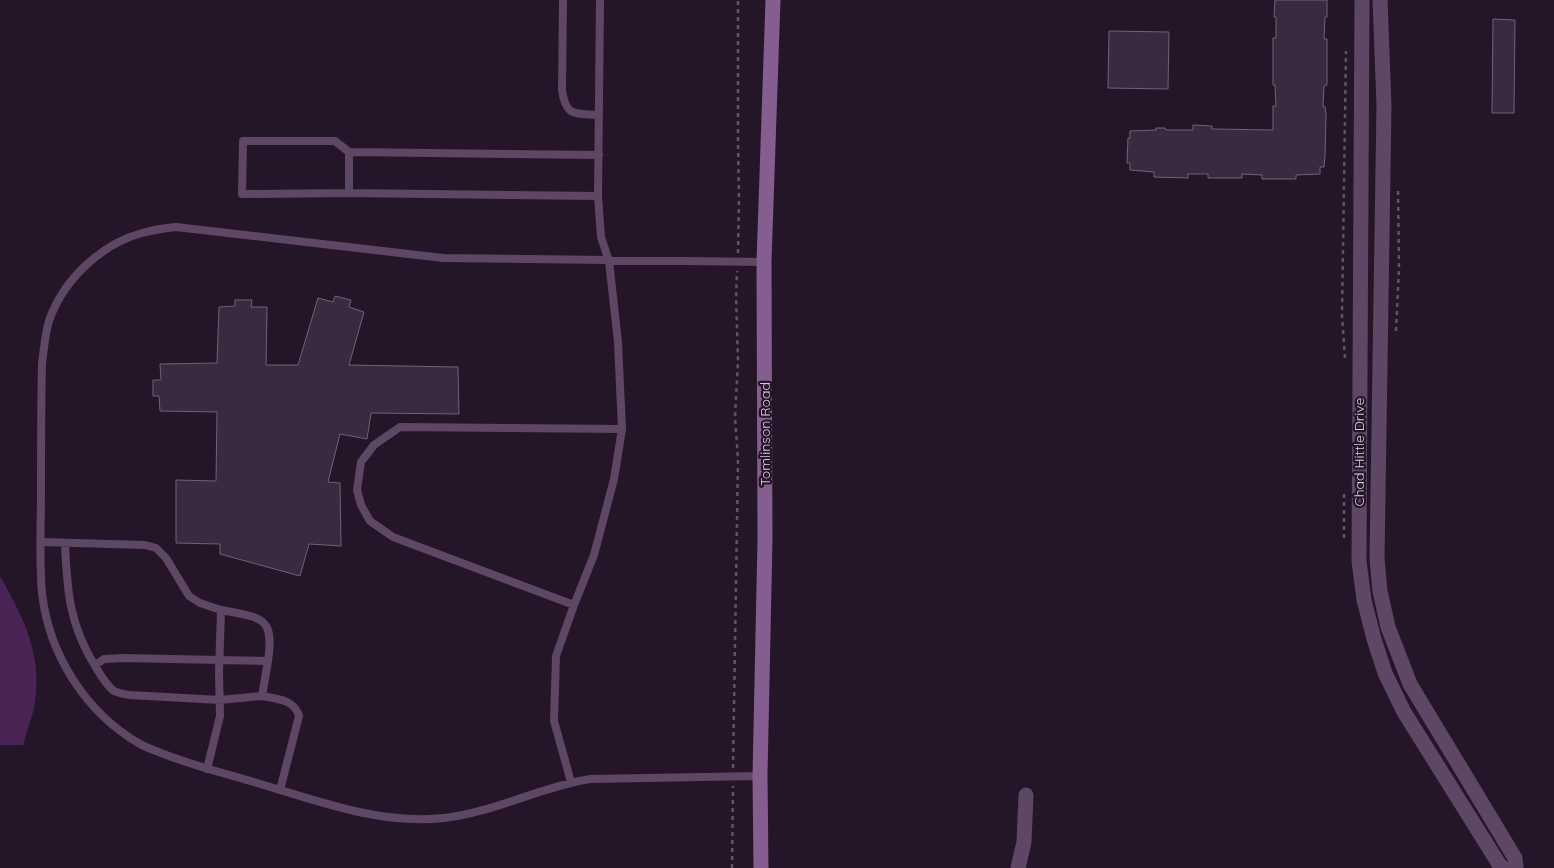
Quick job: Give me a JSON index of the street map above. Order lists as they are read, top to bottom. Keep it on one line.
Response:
{"streets":{"street":["Tomlinson Road","Chad Hittle Drive"]}}
